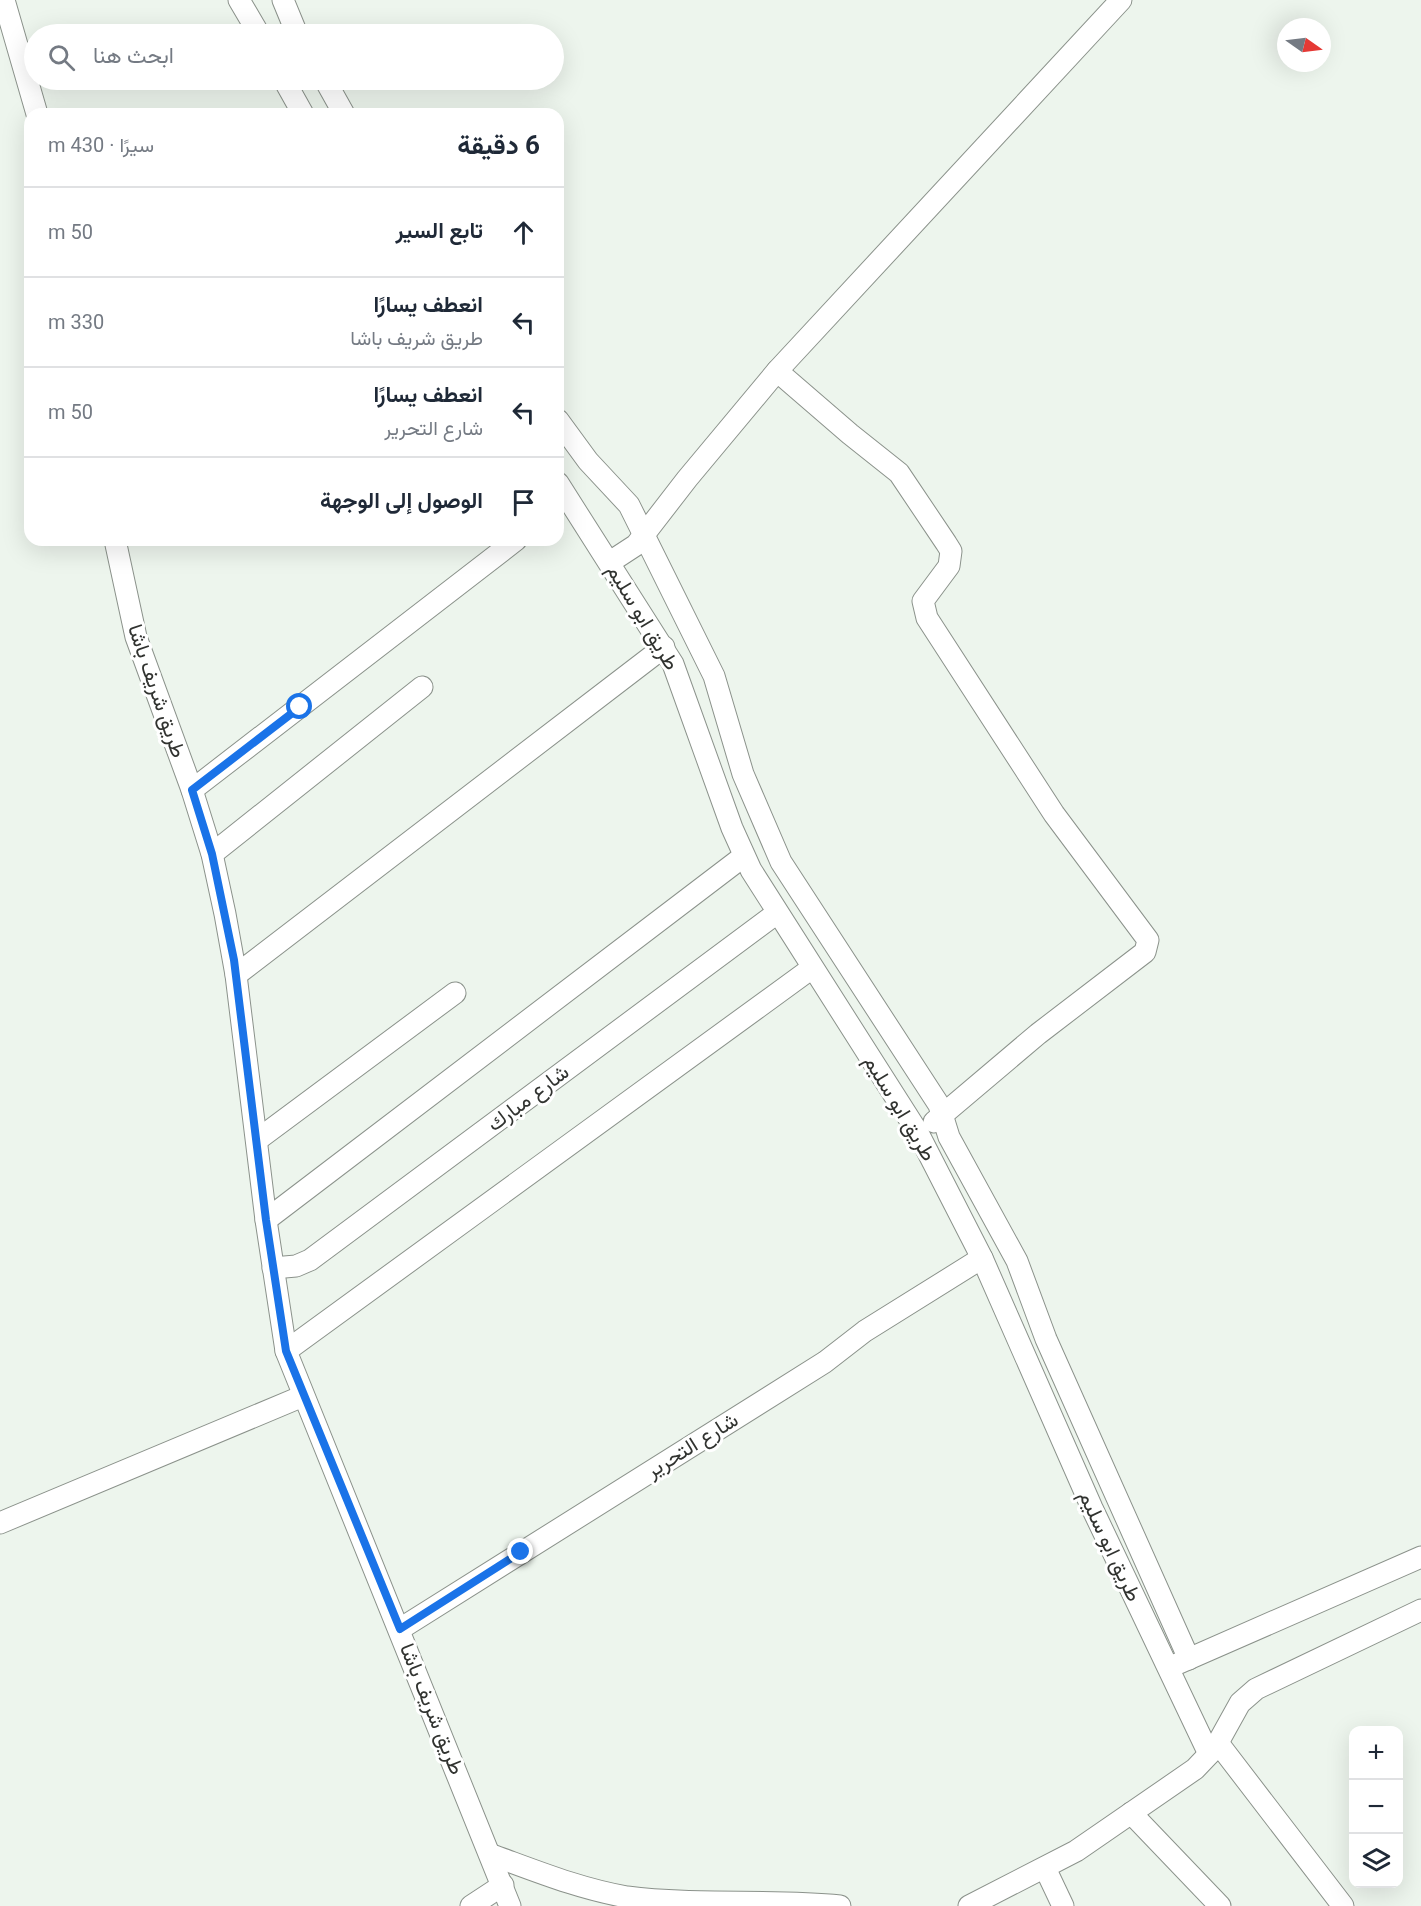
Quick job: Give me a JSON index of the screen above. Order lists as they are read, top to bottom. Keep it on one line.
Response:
{"streets":{"street":["طريق ابو سليم","طريق شريف باشا","شارع مبارك","شارع التحرير"]},"crossings":[["طريق ابو سليم","شارع مبارك"],["طريق ابو سليم","شارع التحرير"],["طريق شريف باشا","شارع مبارك"],["طريق شريف باشا","شارع التحرير"]],"north":"right","page":{"search":"ابحث هنا","heading":["6 دقيقة","سيرًا · 430 m"],"list":[["تابع السير","50 m"],["انعطف يسارًا","طريق شريف باشا","330 m"],["انعطف يسارًا","شارع التحرير","50 m"],"الوصول إلى الوجهة"],"map_buttons":["+","−"]}}
